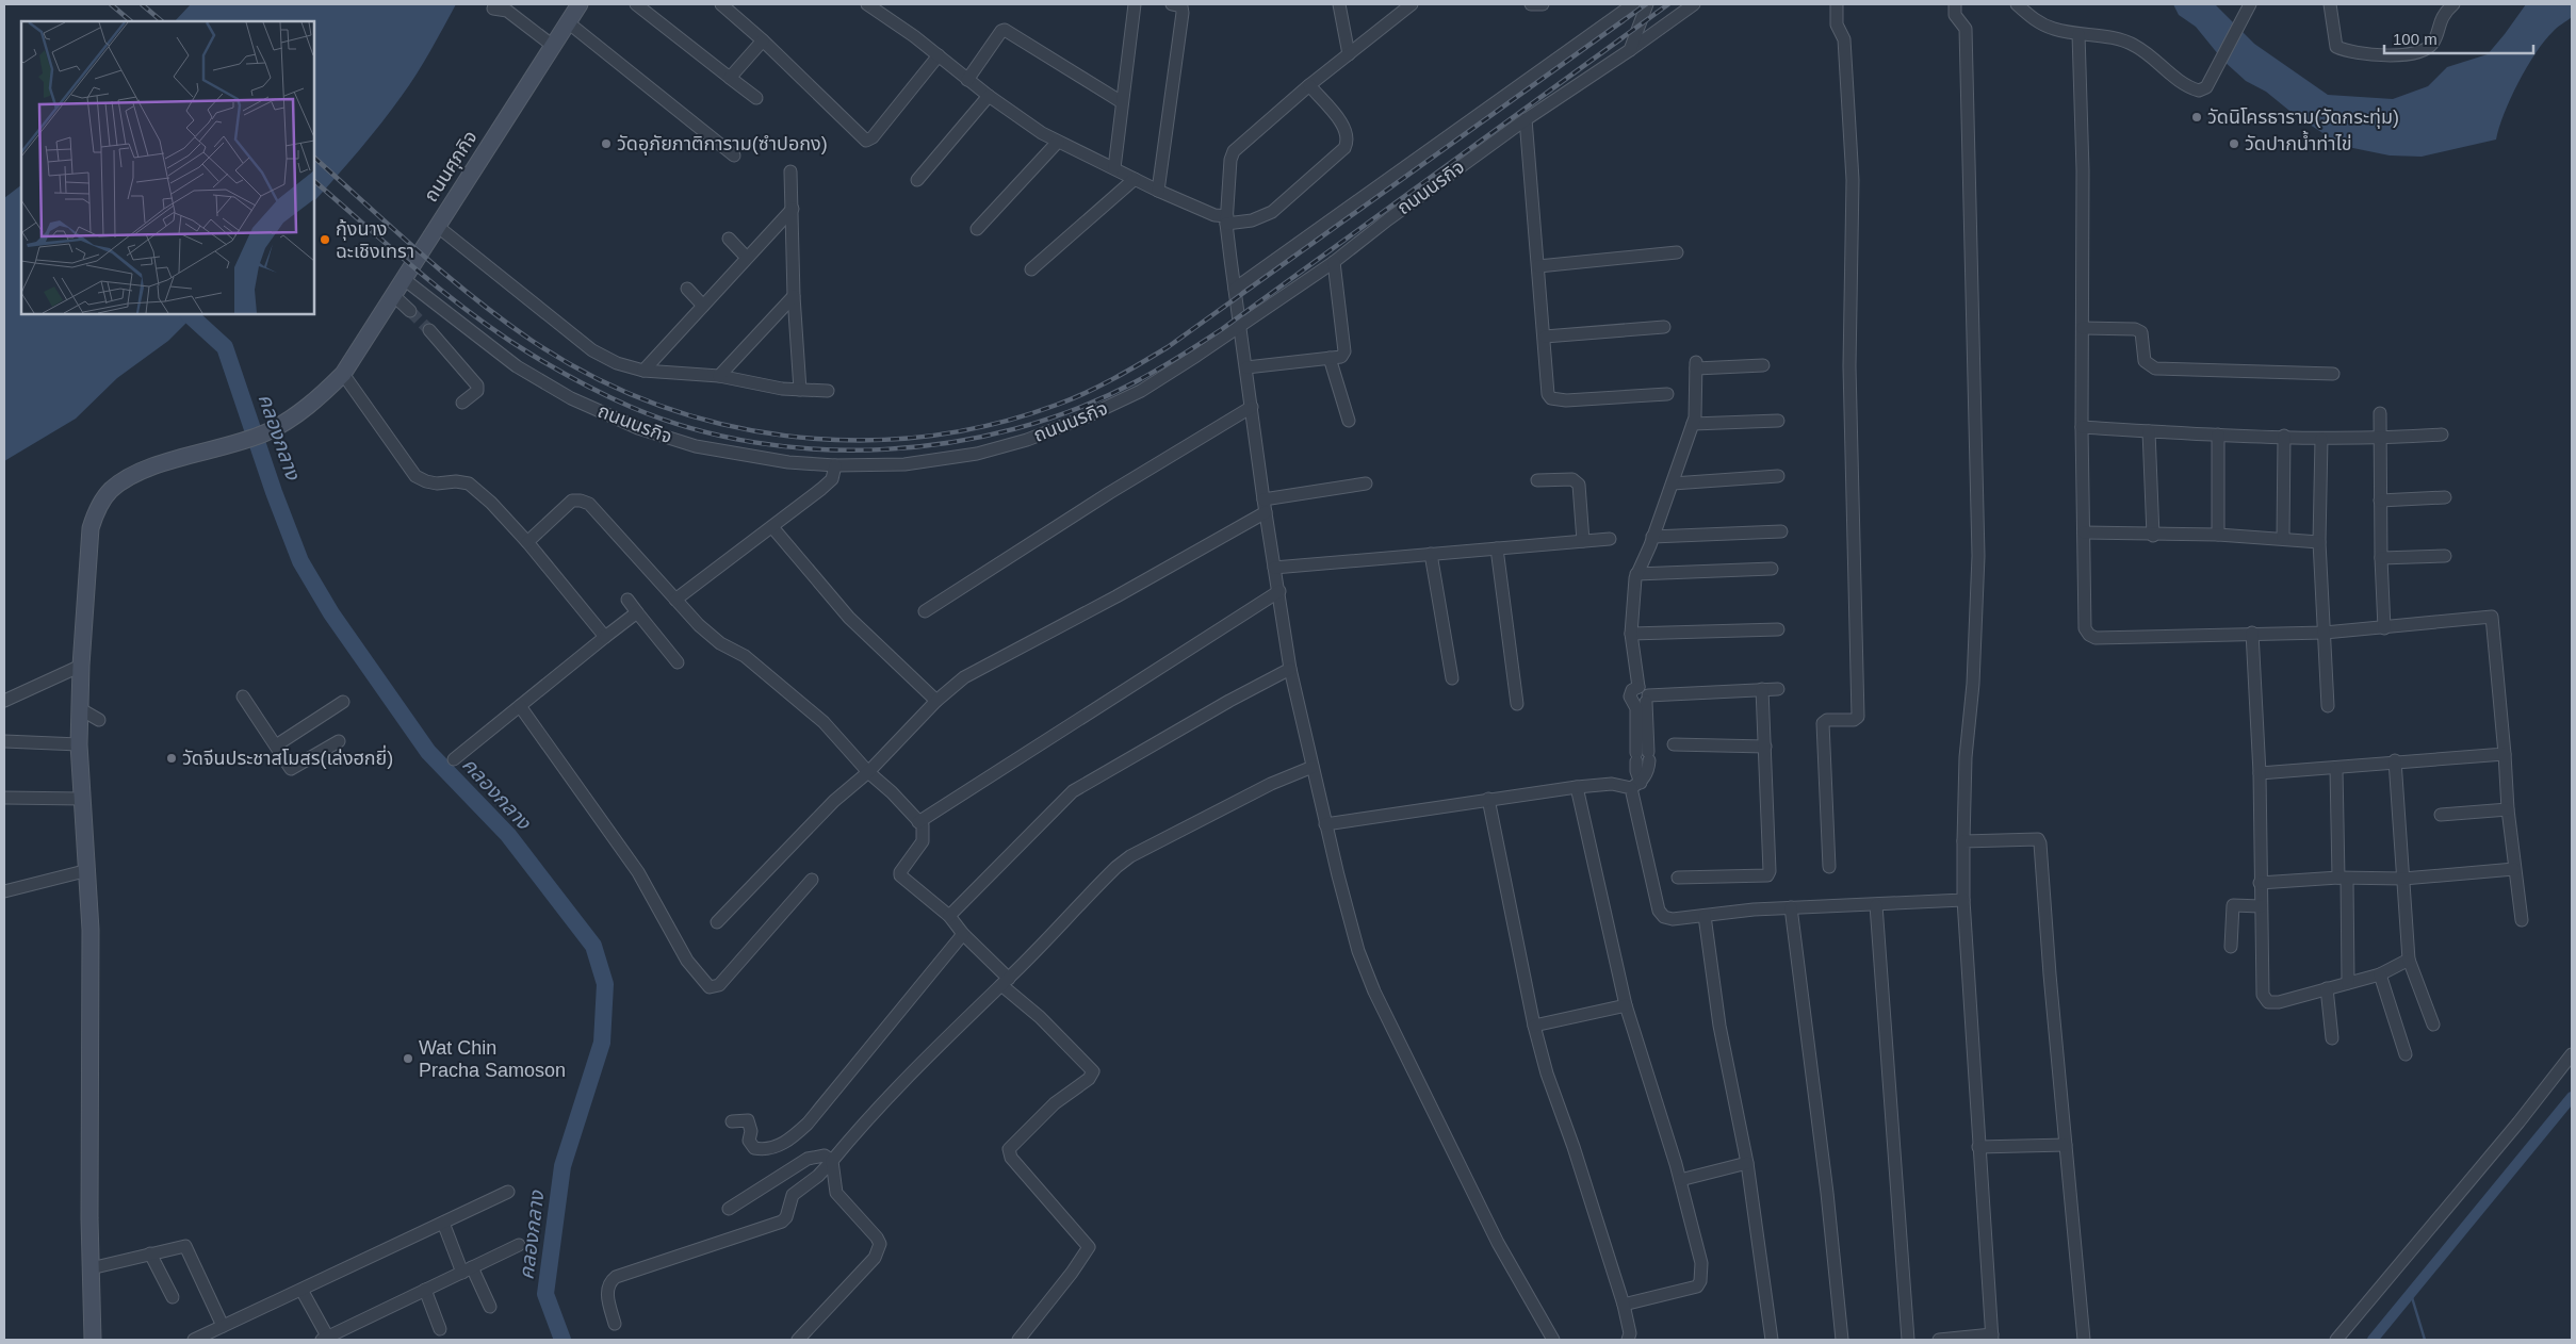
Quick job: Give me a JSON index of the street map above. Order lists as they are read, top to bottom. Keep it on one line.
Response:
{"streets":{"main road":["ถนนศุภกิจ"],"street":["ถนนนรกิจ"]},"crossings":[["ถนนศุภกิจ","ถนนนรกิจ"]],"water":["คลองกลาง"],"places":["วัดนิโครธาราม(วัดกระทุ่ม)","วัดอุภัยภาติการาม(ซำปอกง)","วัดปากน้ำท่าไข่","กุ้งนาง ฉะเชิงเทรา","วัดจีนประชาสโมสร(เล่งฮกยี่)","Wat Chin Pracha Samoson"],"scale_bar":"100 m"}
